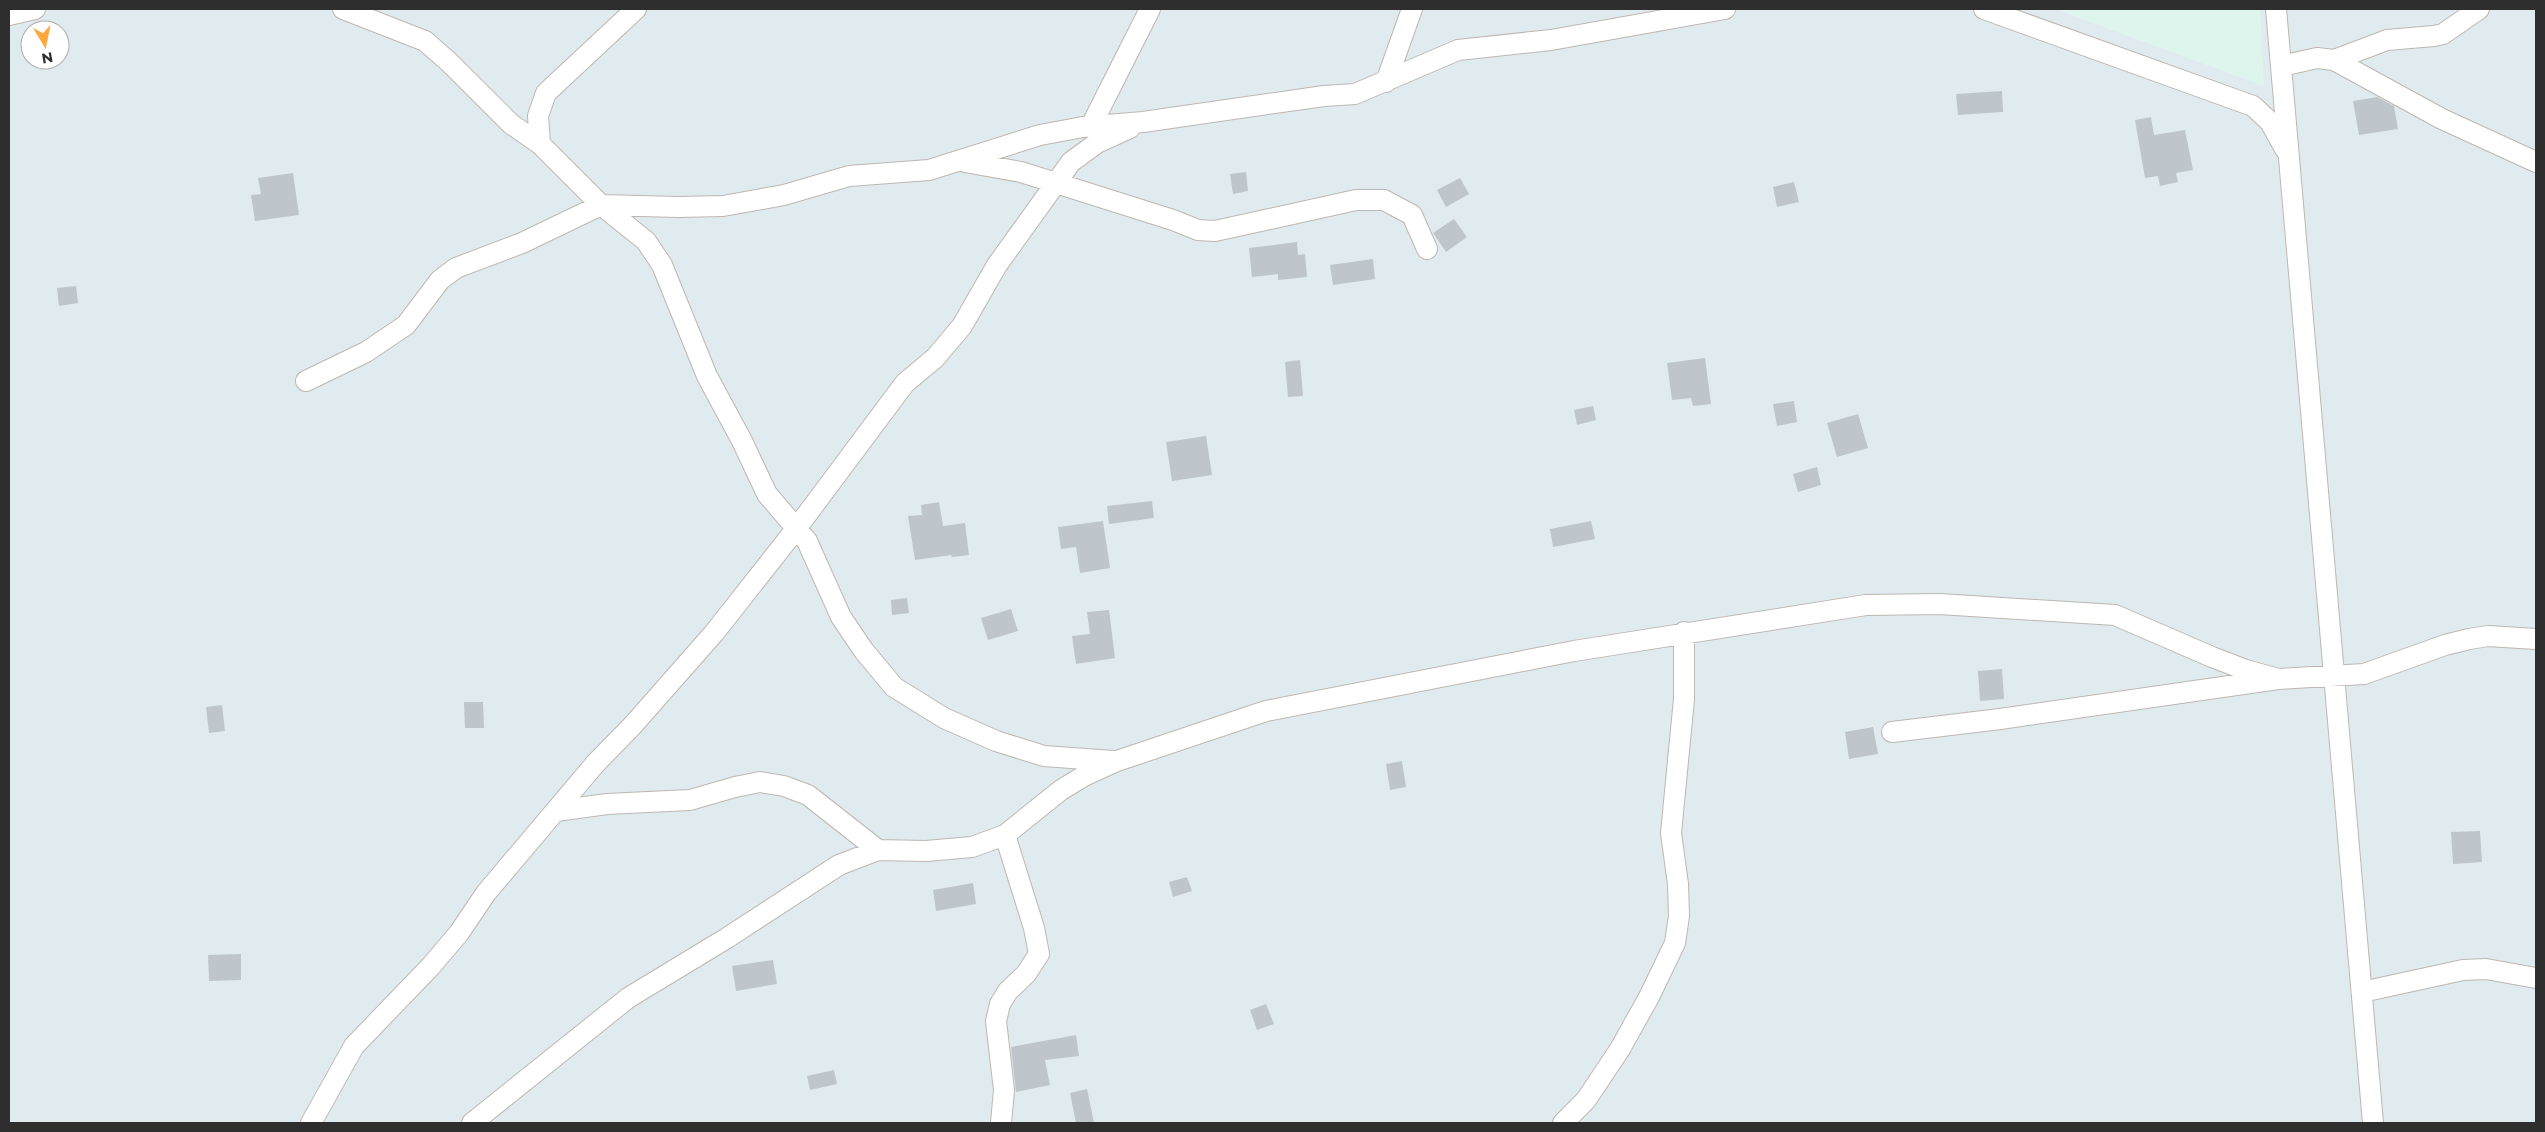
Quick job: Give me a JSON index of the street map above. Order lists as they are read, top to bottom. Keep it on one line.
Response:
{"north":"bottom"}
